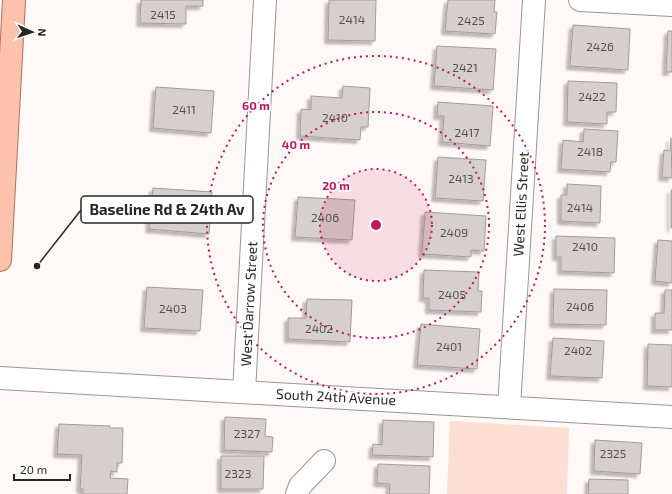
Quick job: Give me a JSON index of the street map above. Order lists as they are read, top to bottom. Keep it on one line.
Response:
{"streets":{"street":["West Ellis Street","West Darrow Street","South 24th Avenue"]},"crossings":[["West Ellis Street","South 24th Avenue"],["West Darrow Street","South 24th Avenue"]],"places":["Baseline Rd & 24th Av"],"house_numbers":["2415","2414","2425","2426","2421","2422","2411","2410","2417","2418","2413","2414","2406","2409","2410","2405","2406","2403","2402","2401","2402","2327","2325","2323"],"scale_bar":"20 m","north":"right","rings":["60 m","40 m","20 m"]}
